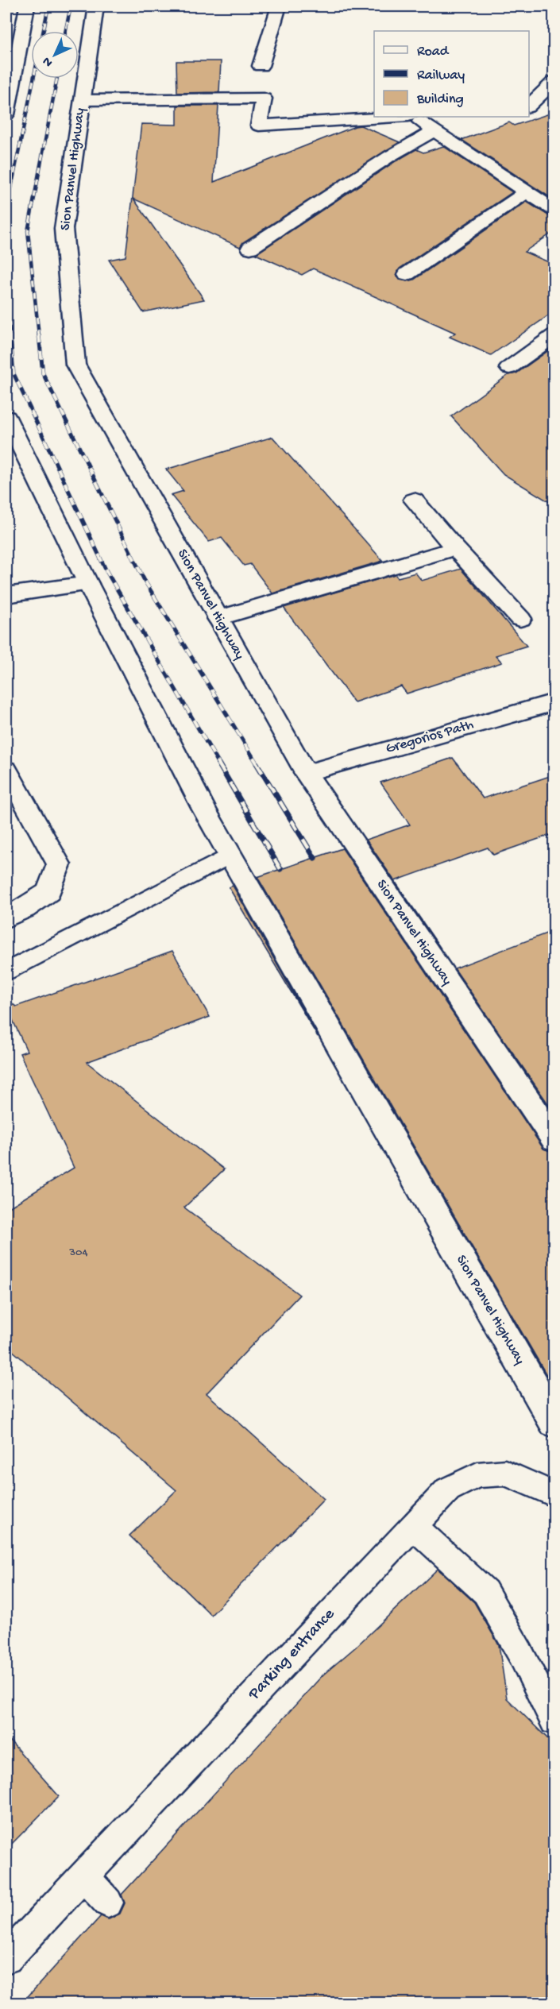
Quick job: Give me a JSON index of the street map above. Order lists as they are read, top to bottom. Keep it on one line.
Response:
{"streets":{"main road":["Sion Panvel Highway","Gregorios Path"],"lane":["Parking entrance"]},"crossings":[["Sion Panvel Highway","Gregorios Path"]],"house_numbers":["304"],"legend":["Road","Railway","Building"],"north":"bottom left"}
